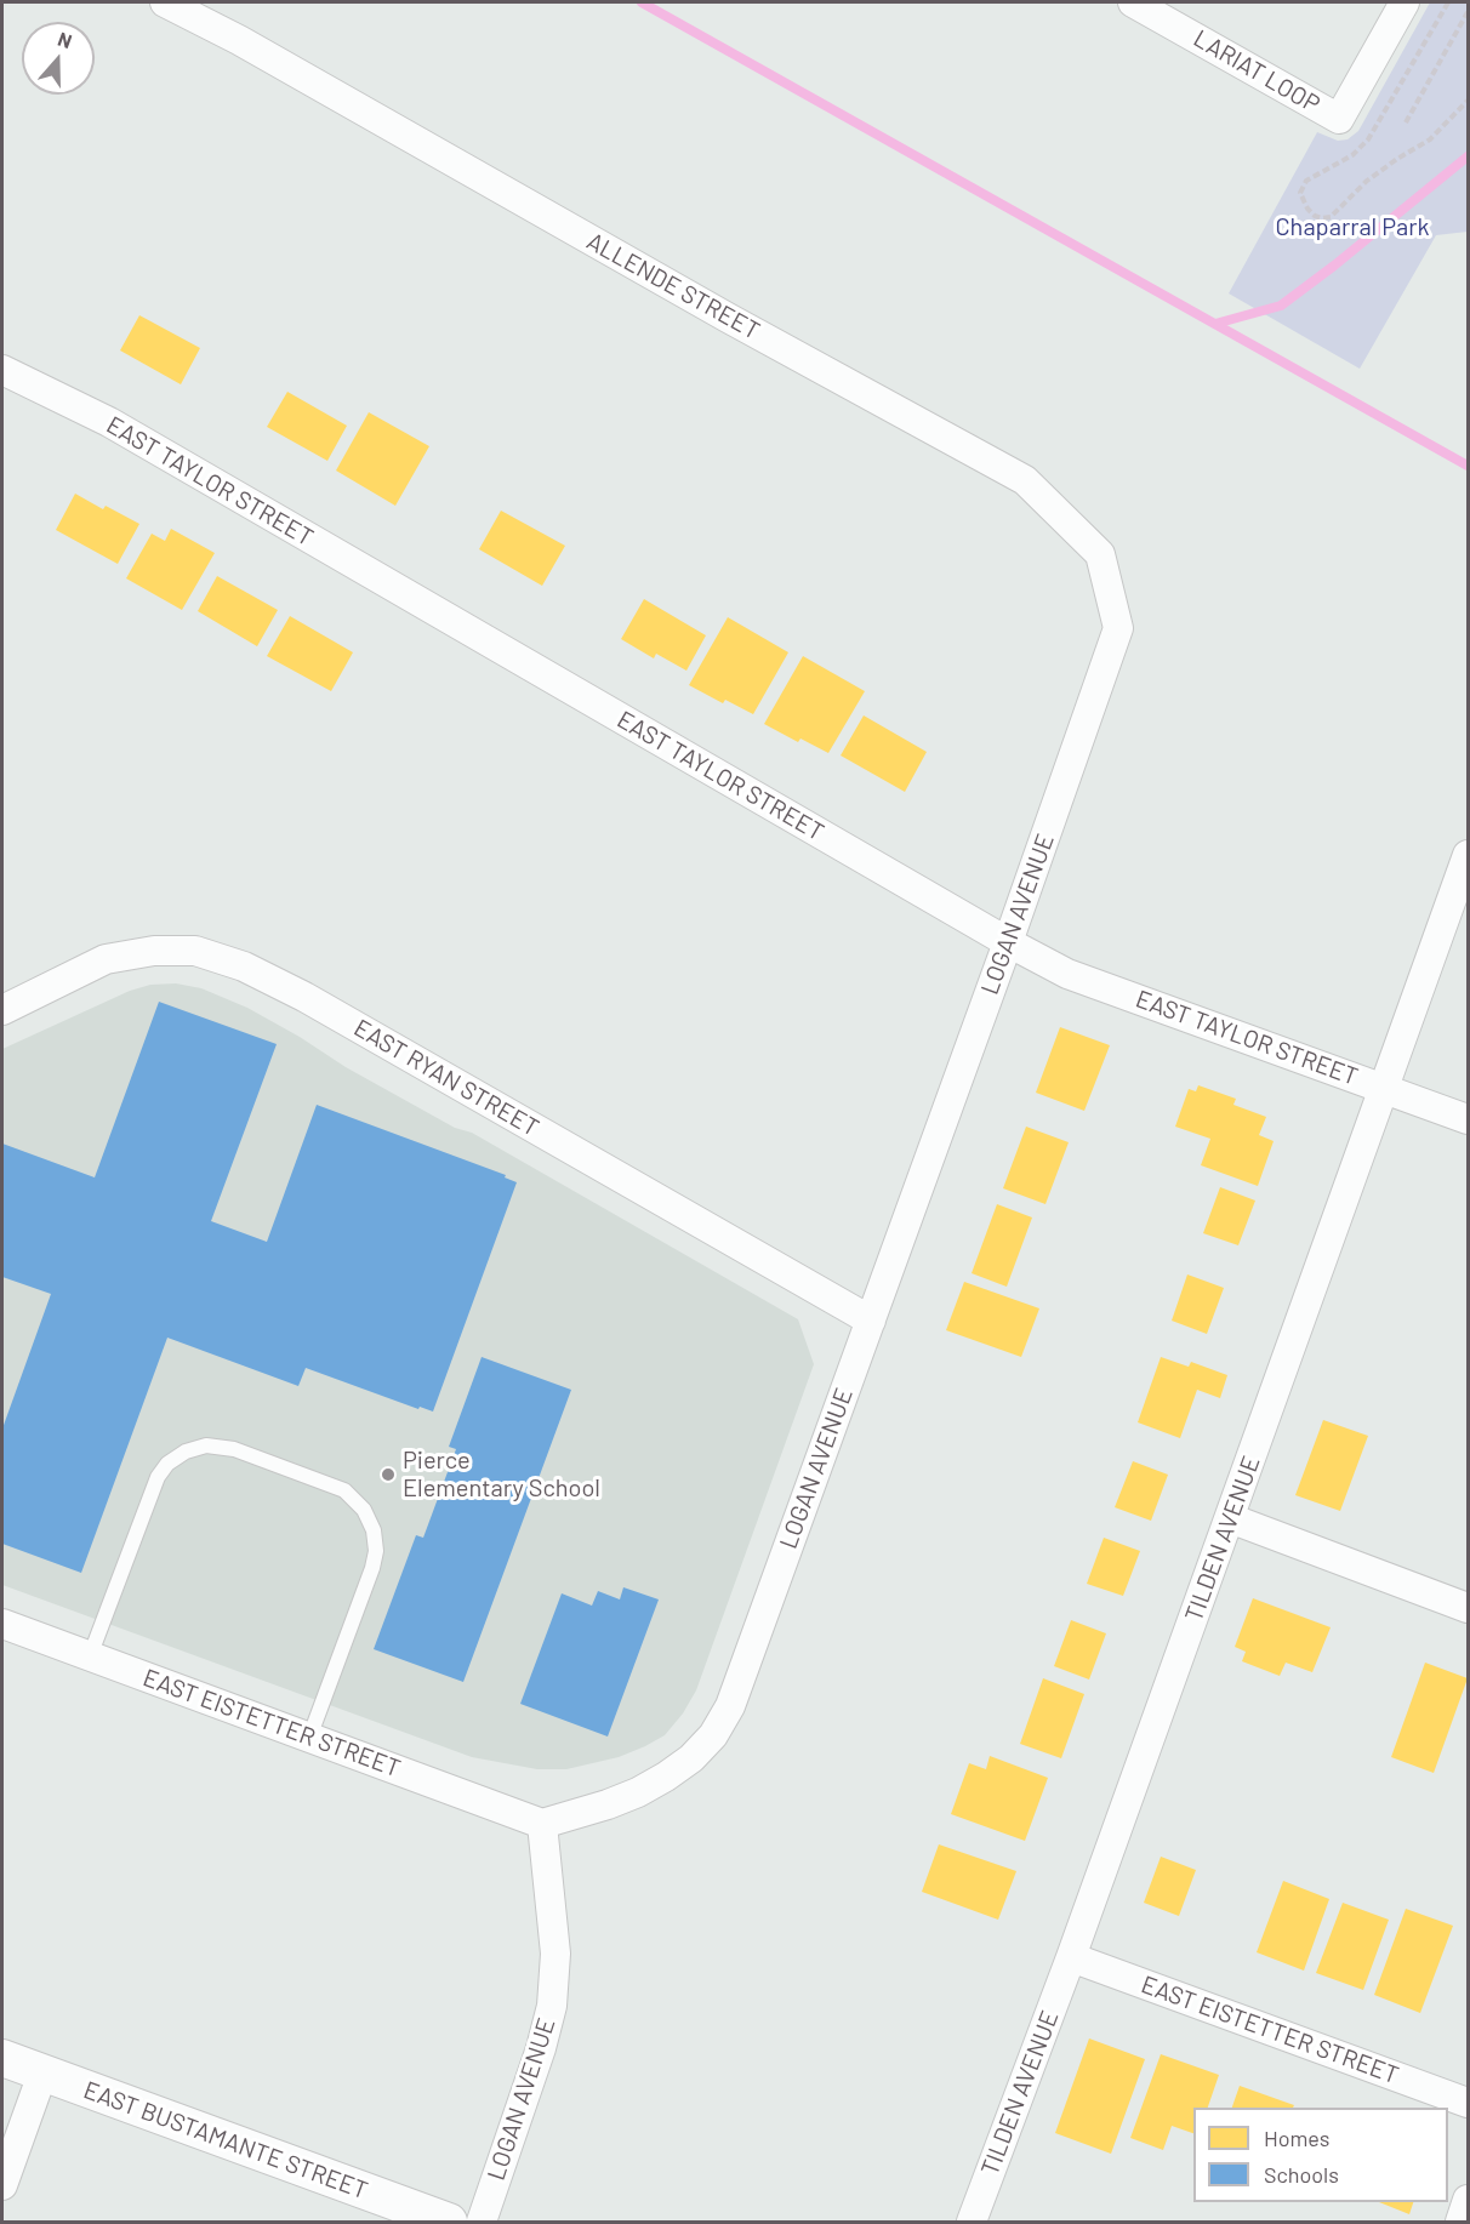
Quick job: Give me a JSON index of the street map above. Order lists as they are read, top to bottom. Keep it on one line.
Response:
{"streets":{"street":["LARIAT LOOP","ALLENDE STREET","EAST TAYLOR STREET","LOGAN AVENUE","EAST RYAN STREET","TILDEN AVENUE","EAST EISTETTER STREET","EAST BUSTAMANTE STREET"]},"crossings":[["ALLENDE STREET","LOGAN AVENUE"],["EAST TAYLOR STREET","LOGAN AVENUE"],["EAST TAYLOR STREET","TILDEN AVENUE"],["LOGAN AVENUE","EAST RYAN STREET"],["LOGAN AVENUE","EAST EISTETTER STREET"],["TILDEN AVENUE","EAST EISTETTER STREET"]],"parks":["Chaparral Park"],"places":["Pierce Elementary School"],"legend":["Homes","Schools"],"north":"top"}
